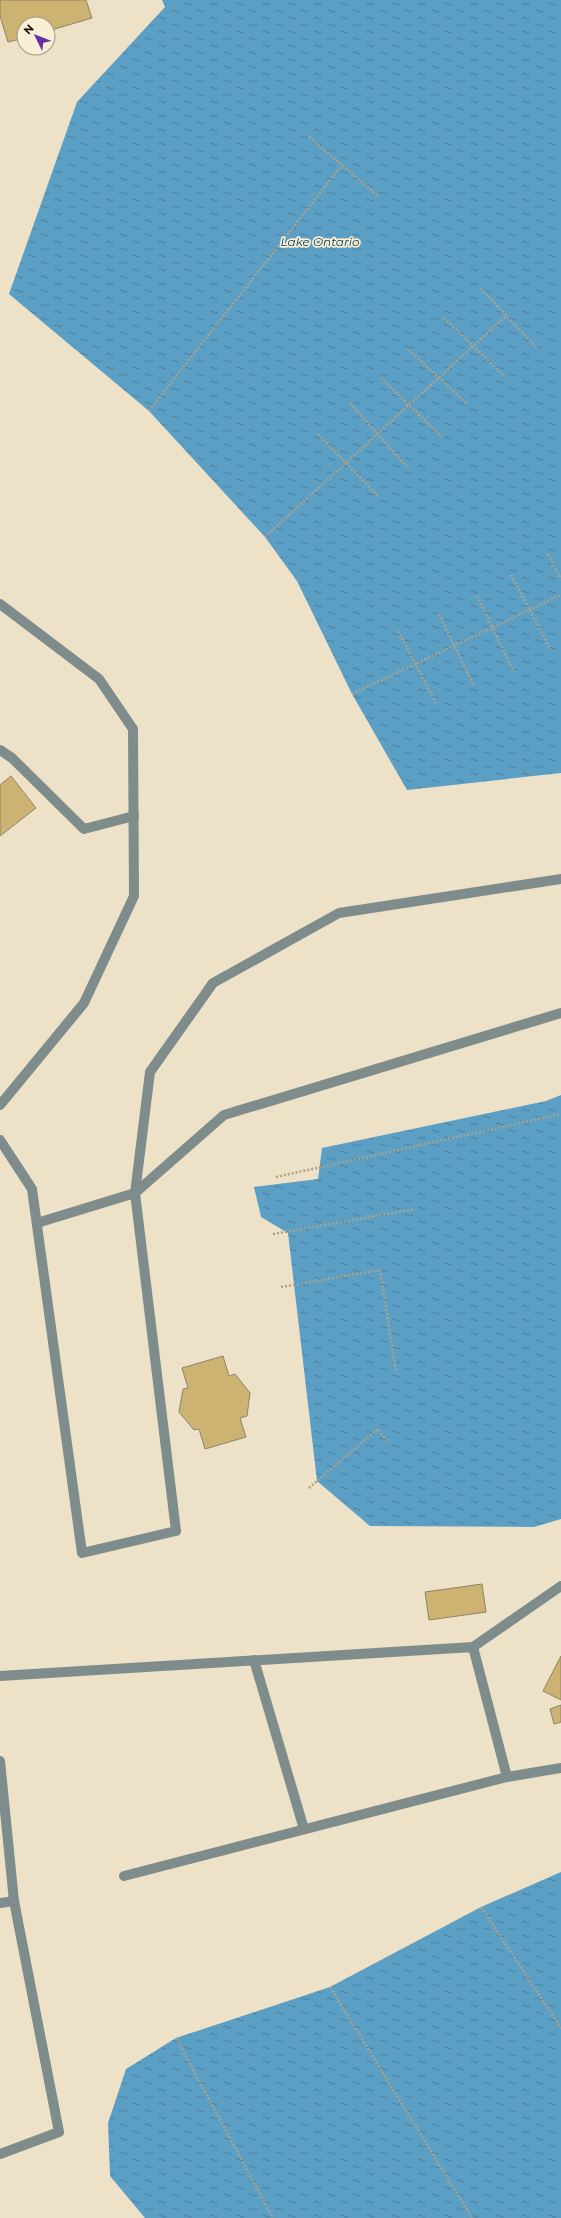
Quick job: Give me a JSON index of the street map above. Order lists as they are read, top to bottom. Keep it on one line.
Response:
{"water":["Lake Ontario"],"north":"top left"}
